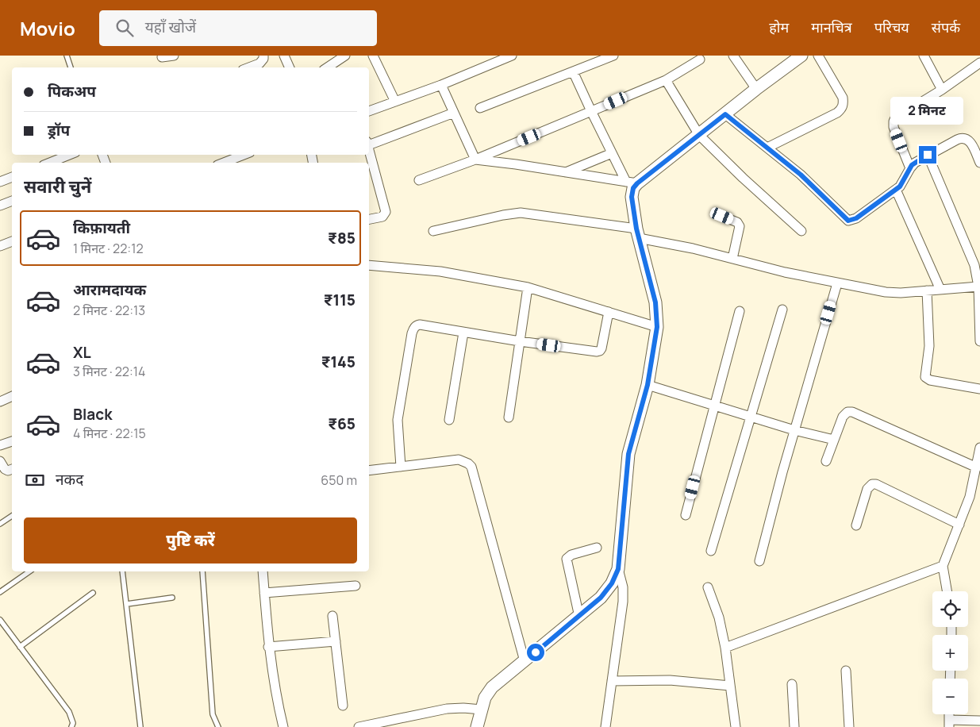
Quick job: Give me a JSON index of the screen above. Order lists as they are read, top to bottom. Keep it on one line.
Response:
{"page":{"header":"Movio","search":"यहाँ खोजें","nav":["होम","मानचित्र","परिचय","संपर्क"],"banner":["पिकअप","ड्रॉप"],"bubble":"2 मिनट","heading":"सवारी चुनें","list":[{"name":"किफ़ायती","note":"1 मिनट · 22:12","value":"₹85"},{"name":"आरामदायक","note":"2 मिनट · 22:13","value":"₹115"},{"name":"XL","note":"3 मिनट · 22:14","value":"₹145"},{"name":"Black","note":"4 मिनट · 22:15","value":"₹65"}],"pay":["नकद","650 m"],"buttons":"पुष्टि करें","map_buttons":["+","−"]}}
